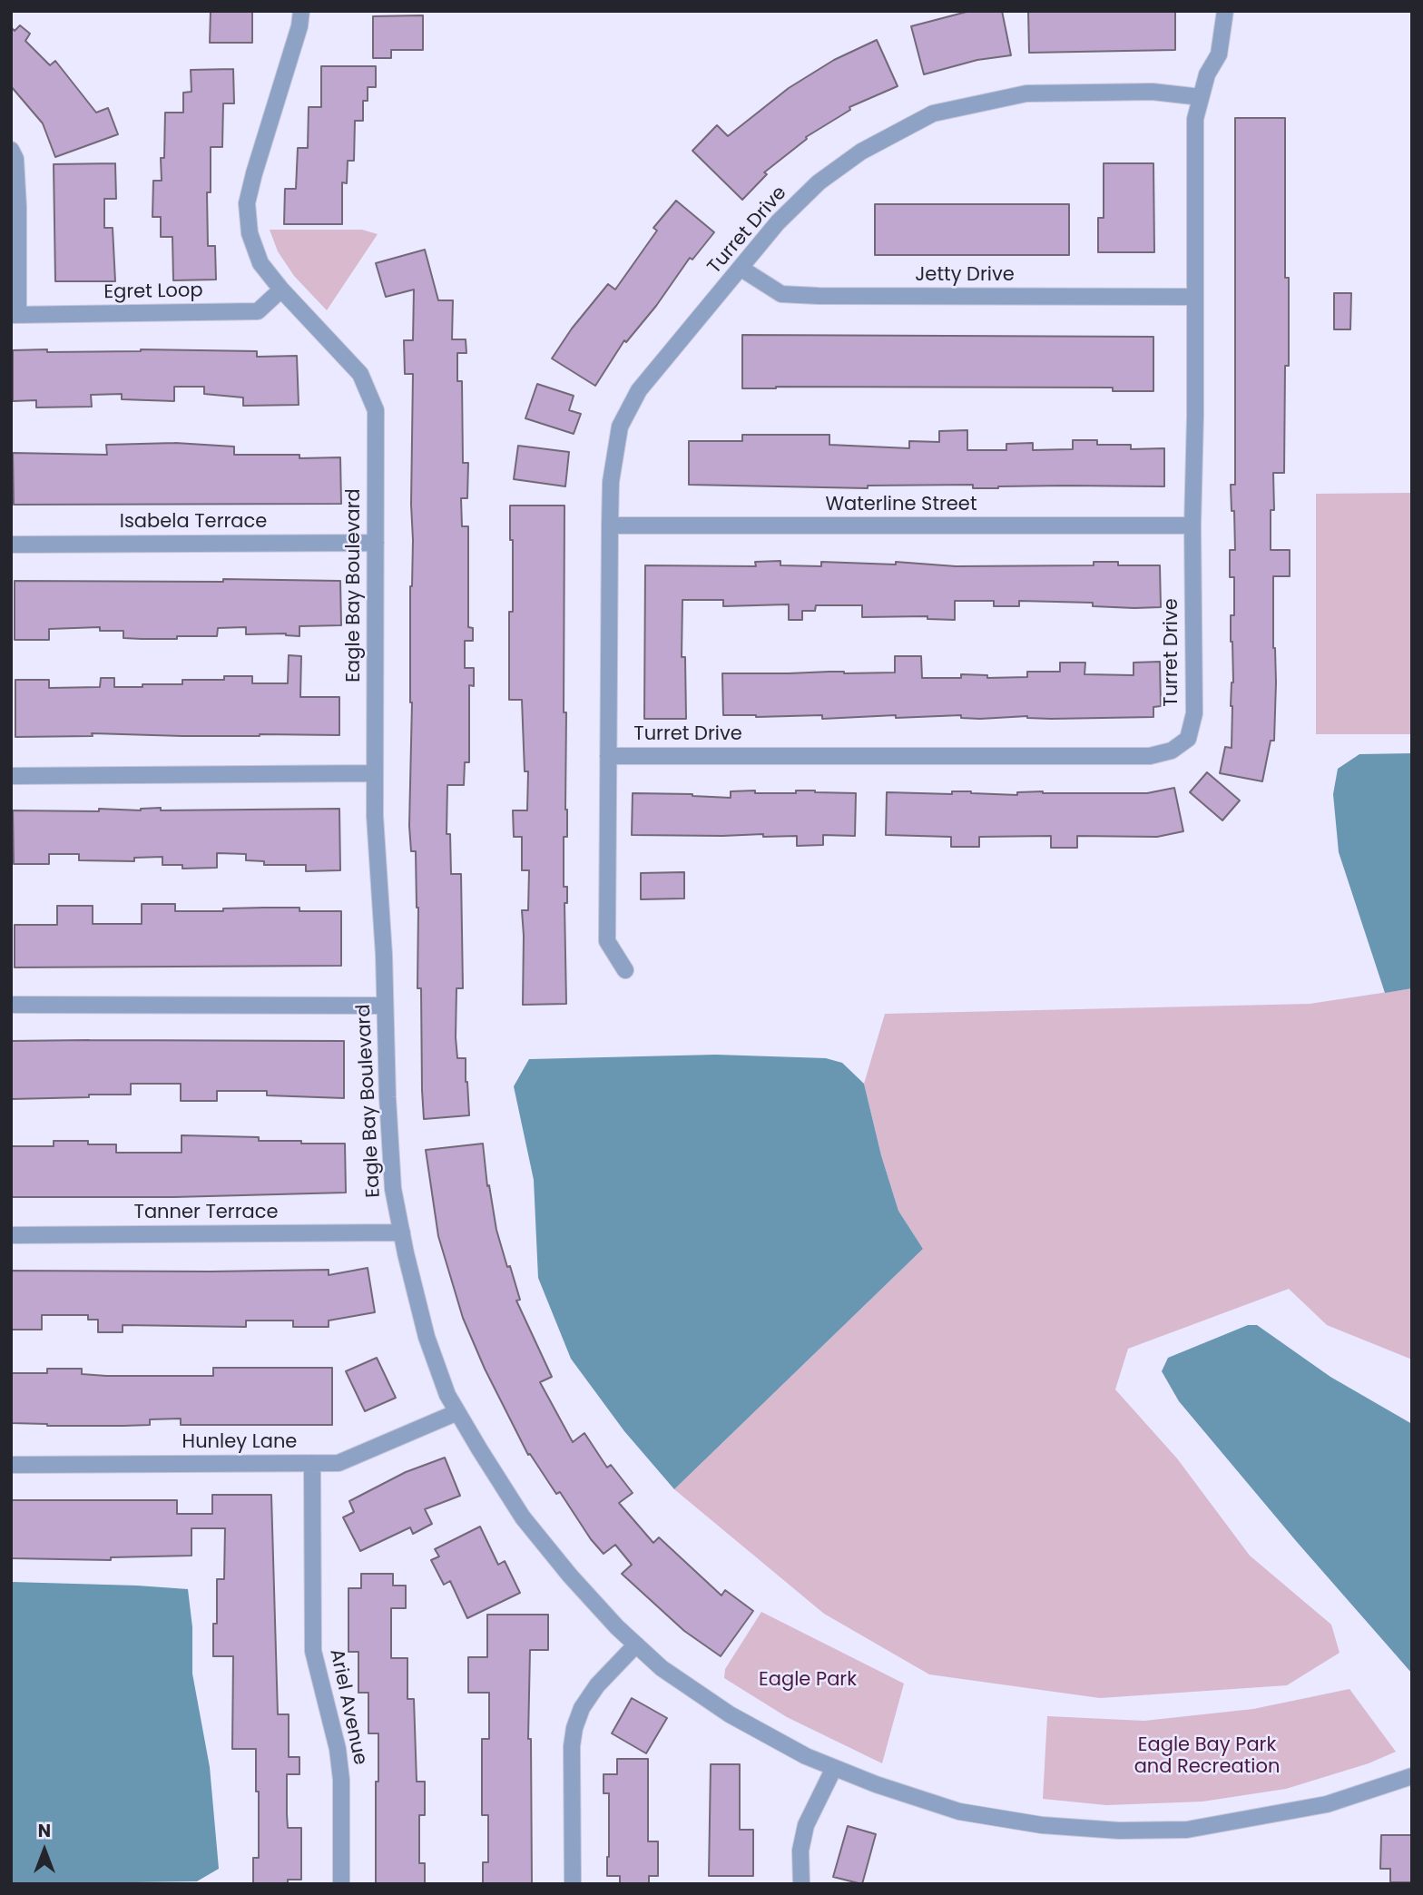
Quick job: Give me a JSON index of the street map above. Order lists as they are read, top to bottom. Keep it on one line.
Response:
{"streets":{"street":["Turret Drive","Jetty Drive","Egret Loop","Waterline Street","Isabela Terrace","Eagle Bay Boulevard","Tanner Terrace","Hunley Lane","Ariel Avenue"]},"crossings":[["Turret Drive","Jetty Drive"],["Turret Drive","Waterline Street"],["Egret Loop","Eagle Bay Boulevard"],["Isabela Terrace","Eagle Bay Boulevard"],["Eagle Bay Boulevard","Tanner Terrace"],["Eagle Bay Boulevard","Hunley Lane"],["Hunley Lane","Ariel Avenue"]],"parks":["Eagle Park","Eagle Bay Park and Recreation"],"north":"top"}
